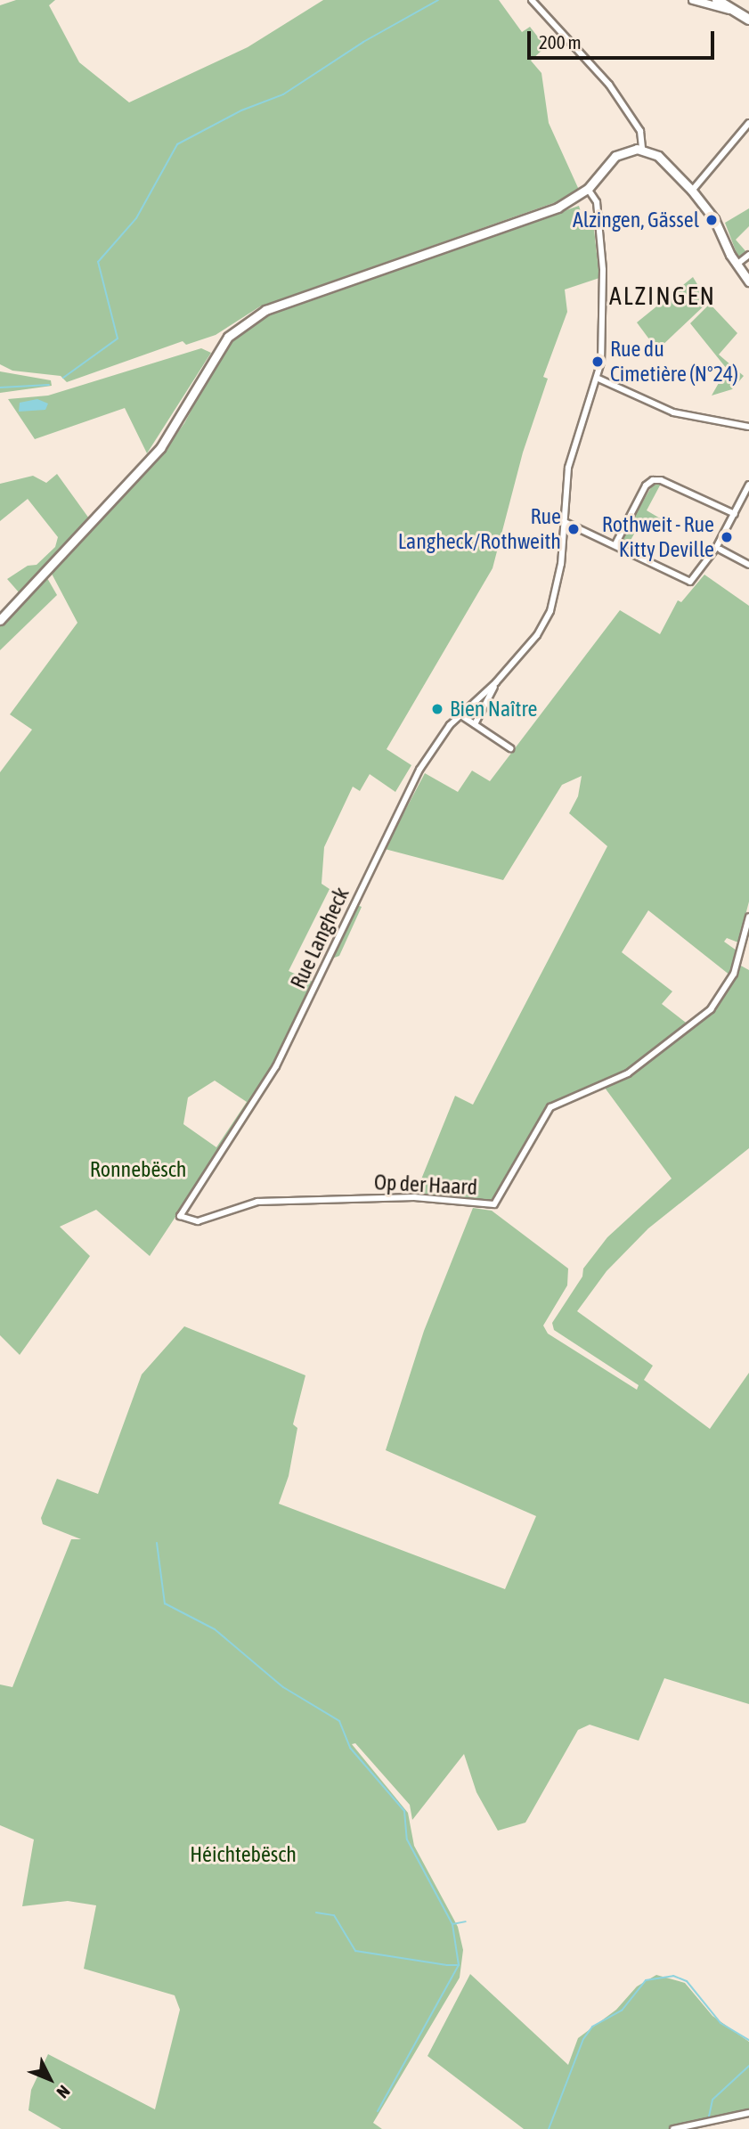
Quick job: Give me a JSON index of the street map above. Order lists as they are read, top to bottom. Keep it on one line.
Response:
{"streets":{"street":["Rue Langheck","Op der Haard"]},"crossings":[["Rue Langheck","Op der Haard"]],"districts":["ALZINGEN"],"parks":["Ronnebësch","Héichtebësch"],"places":["Alzingen, Gässel","Rue du Cimetière (N°24)","Rue Langheck/Rothweith","Rothweit - Rue Kitty Deville","Bien Naître"],"scale_bar":"200 m","north":"bottom right"}
